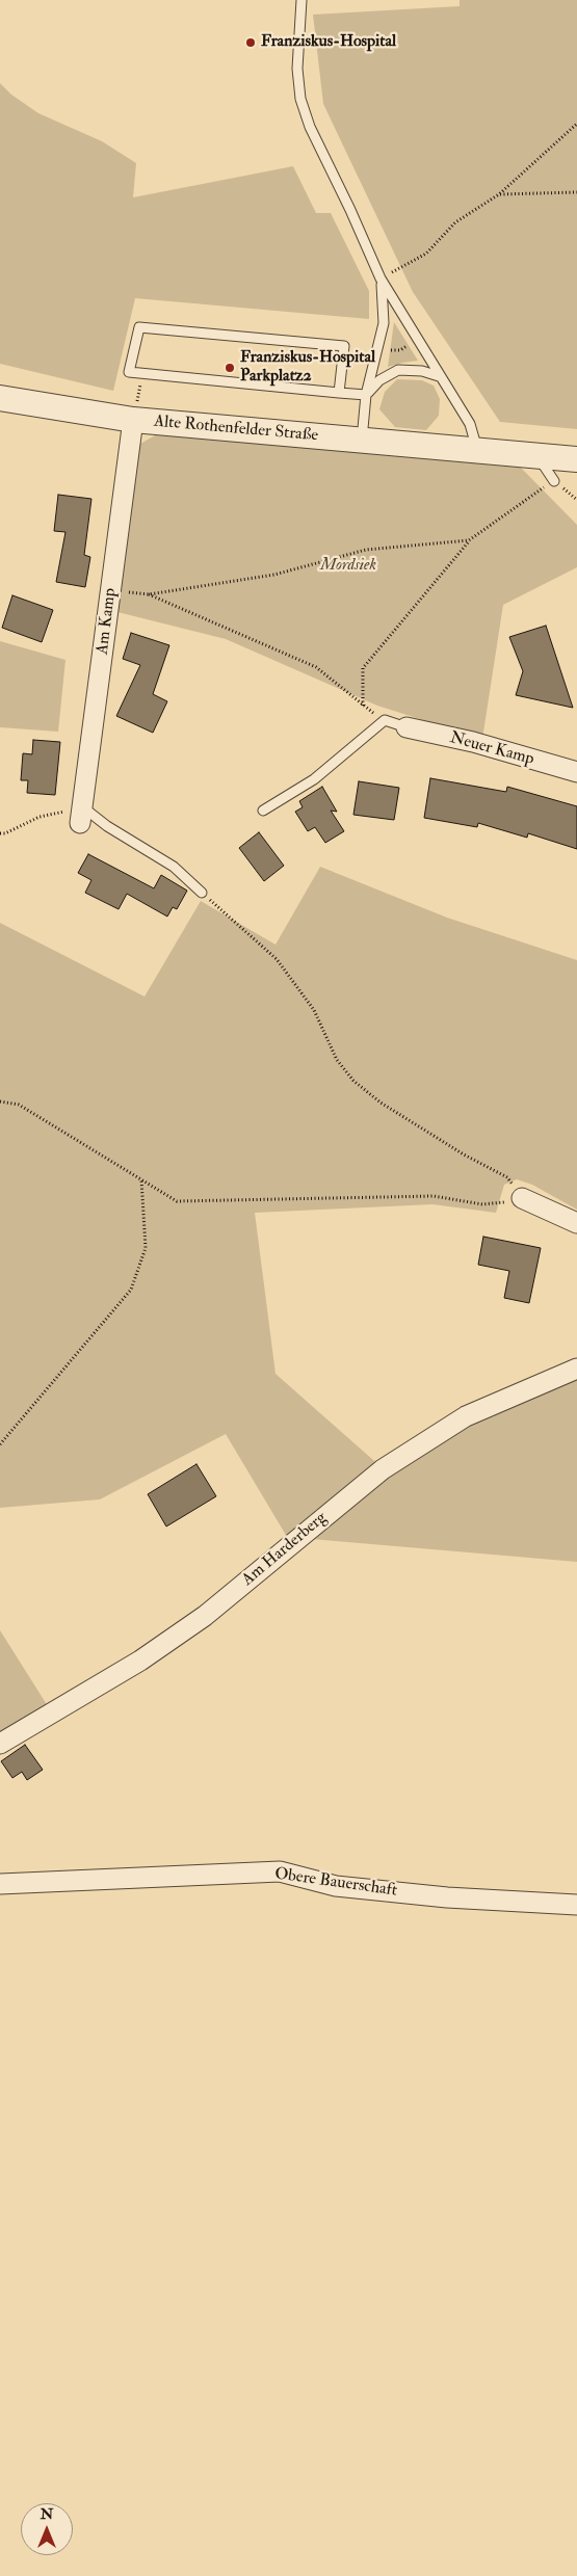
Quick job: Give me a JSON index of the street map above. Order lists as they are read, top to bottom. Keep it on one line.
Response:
{"streets":{"street":["Alte Rothenfelder Straße","Am Kamp","Neuer Kamp","Am Harderberg","Obere Bauerschaft"]},"crossings":[["Alte Rothenfelder Straße","Am Kamp"]],"parks":["Mordsiek"],"places":["Franziskus-Hospital","Franziskus-Hospital Parkplatz2"],"north":"top"}
